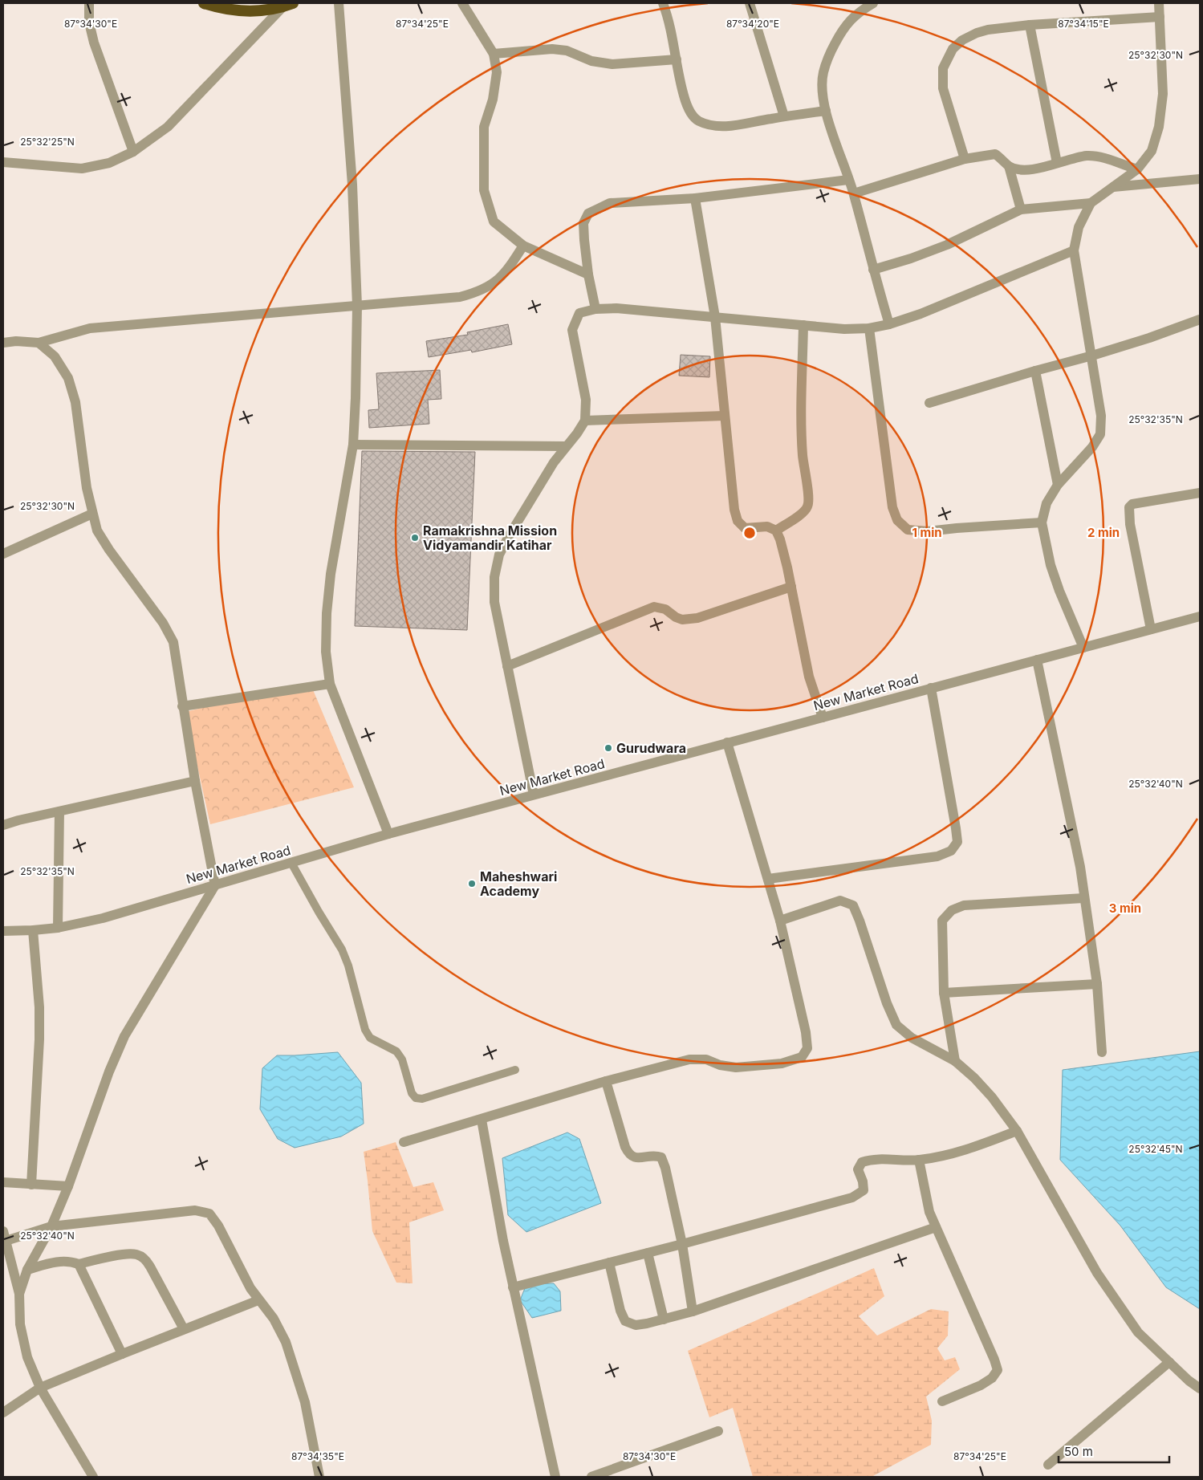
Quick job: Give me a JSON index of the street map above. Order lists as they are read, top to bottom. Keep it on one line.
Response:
{"streets":{"street":["New Market Road"]},"places":["Ramakrishna Mission Vidyamandir Katihar","Gurudwara","Maheshwari Academy"],"scale_bar":"50 m","coordinates":["87°34'30\"E","87°34'25\"E","87°34'20\"E","87°34'15\"E","25°32'30\"N","25°32'25\"N","25°32'35\"N","25°32'40\"N","25°32'45\"N","87°34'35\"E"],"rings":["1 min","2 min","3 min"]}
